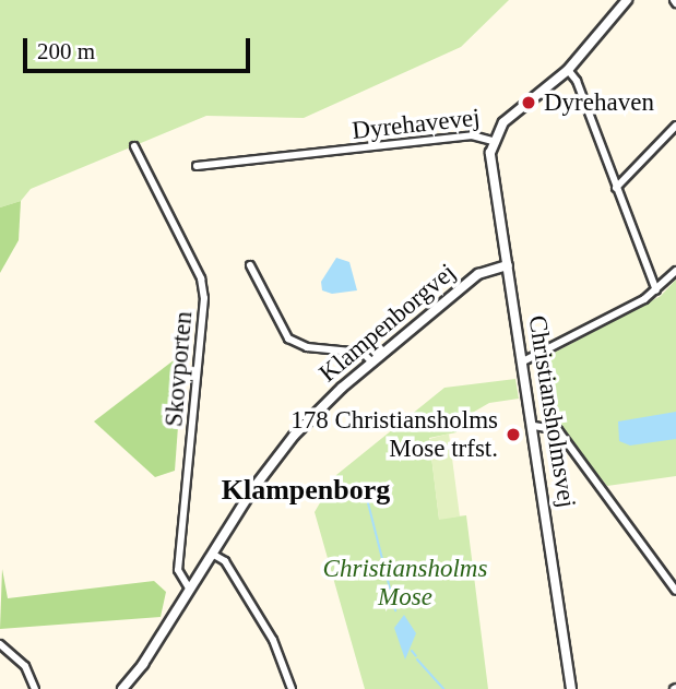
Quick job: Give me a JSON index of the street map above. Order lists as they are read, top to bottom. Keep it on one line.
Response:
{"streets":{"street":["Dyrehavevej","Klampenborgvej","Skovporten","Christiansholmsvej"]},"crossings":[["Dyrehavevej","Christiansholmsvej"],["Klampenborgvej","Skovporten"],["Klampenborgvej","Christiansholmsvej"]],"districts":["Klampenborg"],"parks":["Christiansholms Mose"],"places":["Dyrehaven","178 Christiansholms Mose trfst."],"scale_bar":"200 m"}
